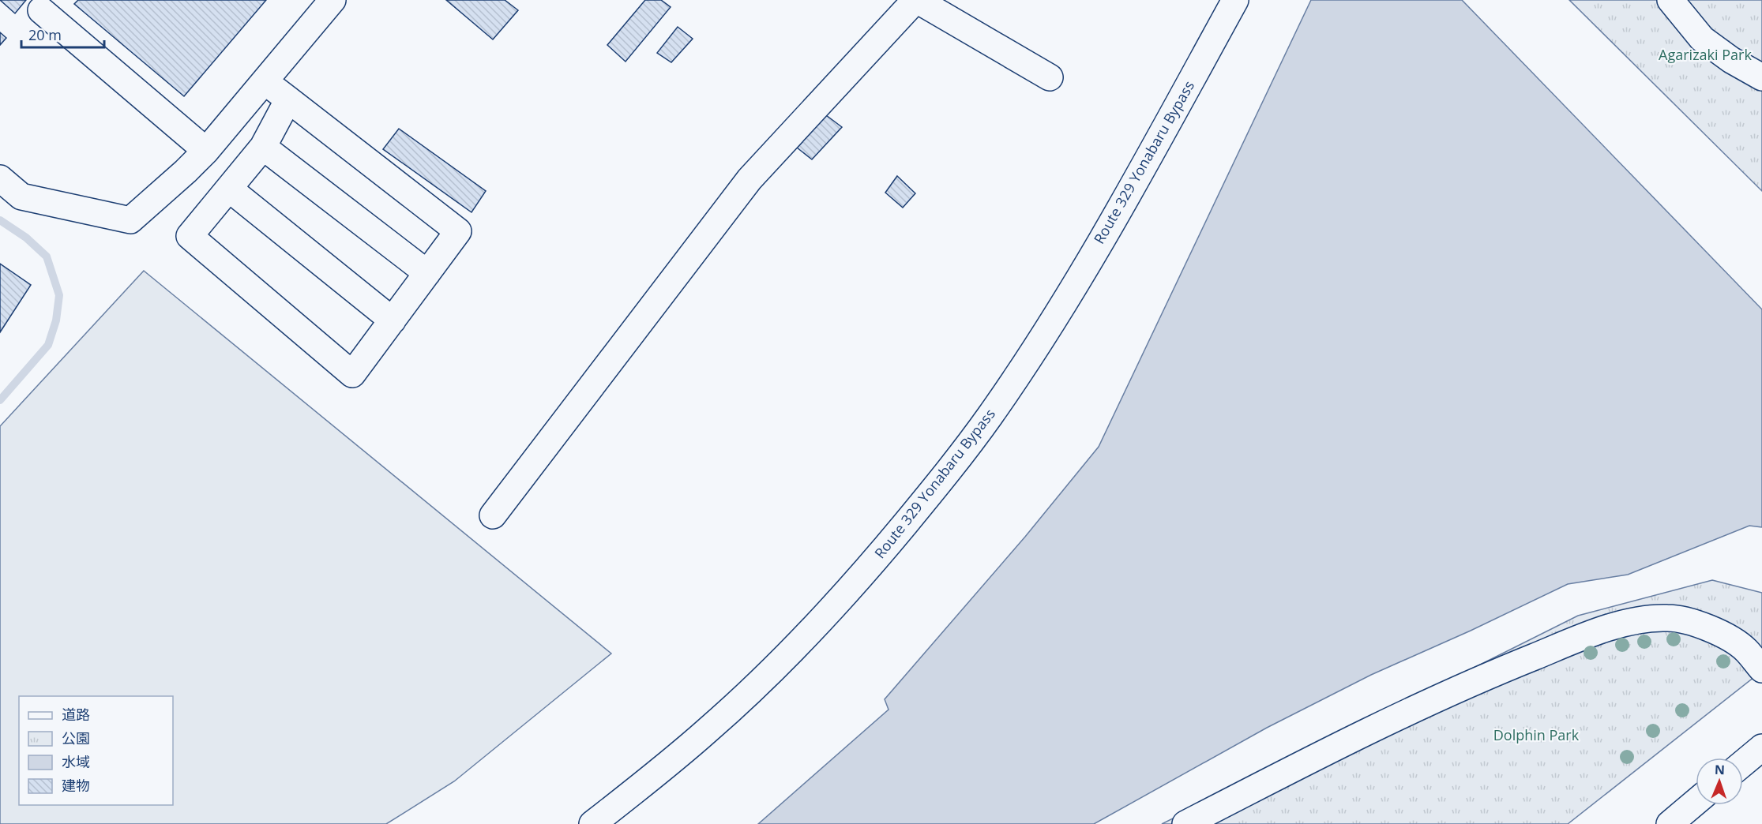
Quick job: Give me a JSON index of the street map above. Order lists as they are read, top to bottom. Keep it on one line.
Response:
{"streets":{"main road":["Route 329 Yonabaru Bypass"]},"parks":["Agarizaki Park","Dolphin Park"],"legend":["道路","公園","水域","建物"],"scale_bar":"20 m","north":"top"}
